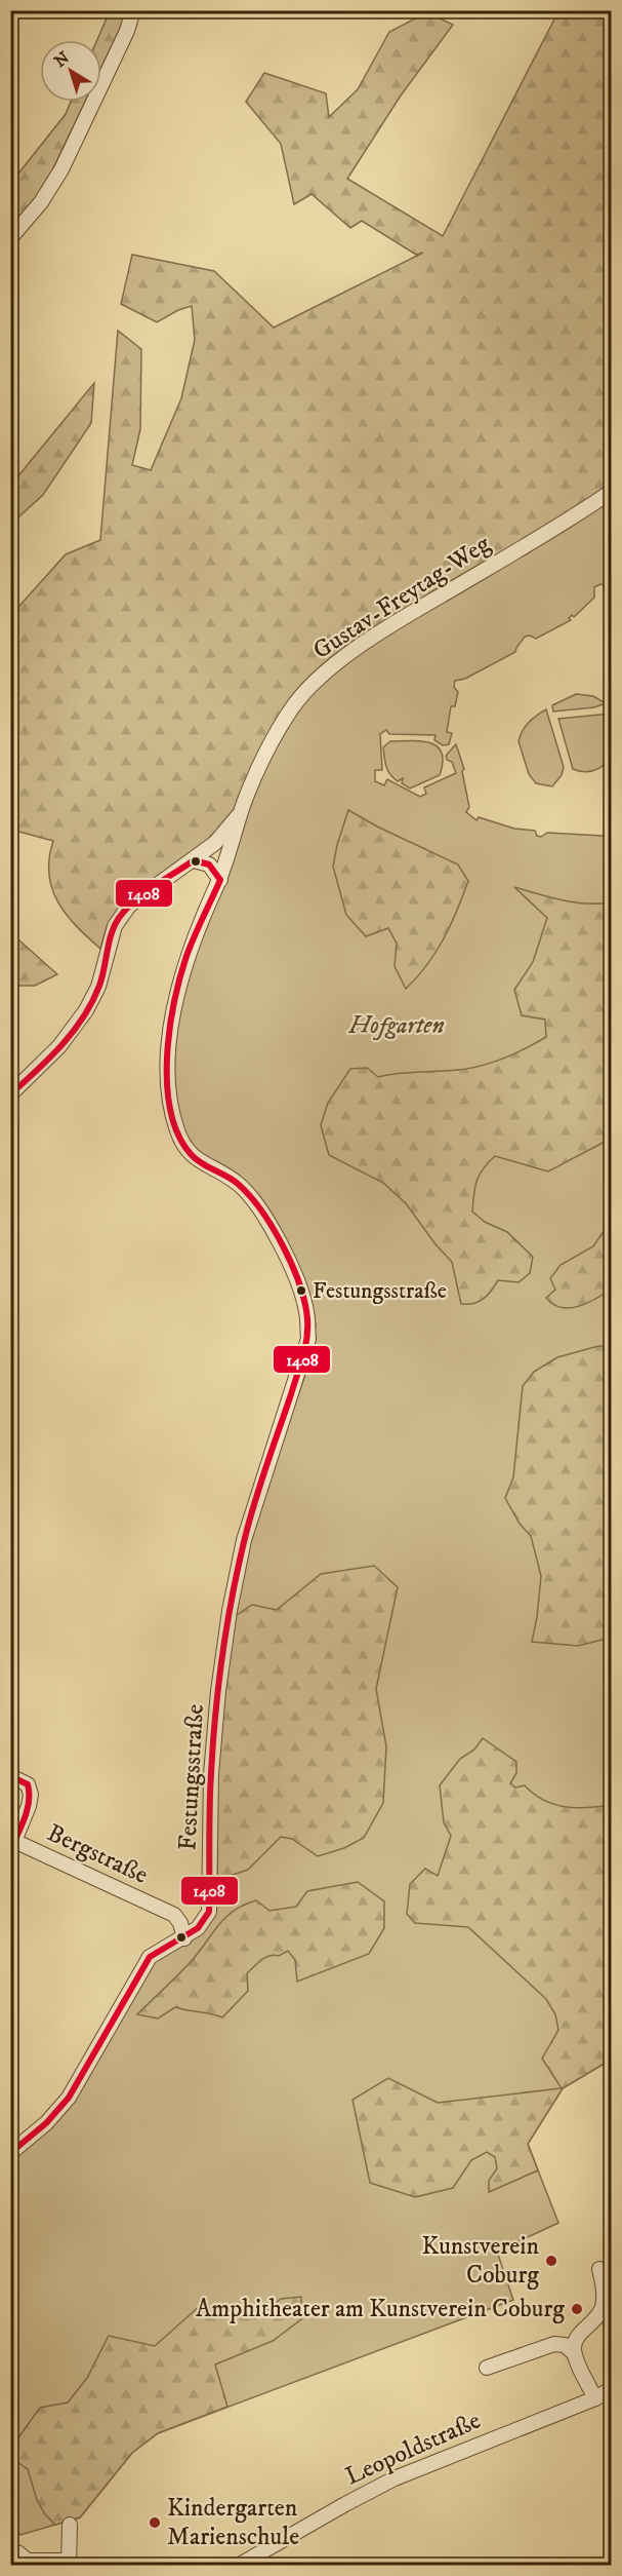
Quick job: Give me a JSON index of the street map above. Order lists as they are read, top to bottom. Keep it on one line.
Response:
{"streets":{"street":["Gustav-Freytag-Weg","Festungsstraße","Bergstraße","Leopoldstraße"]},"crossings":[["Gustav-Freytag-Weg","Festungsstraße"],["Festungsstraße","Bergstraße"]],"parks":["Hofgarten"],"places":["Festungsstraße","Kunstverein Coburg","Amphitheater am Kunstverein Coburg","Kindergarten Marienschule"],"lines":["transit line 1408"],"north":"top left"}
